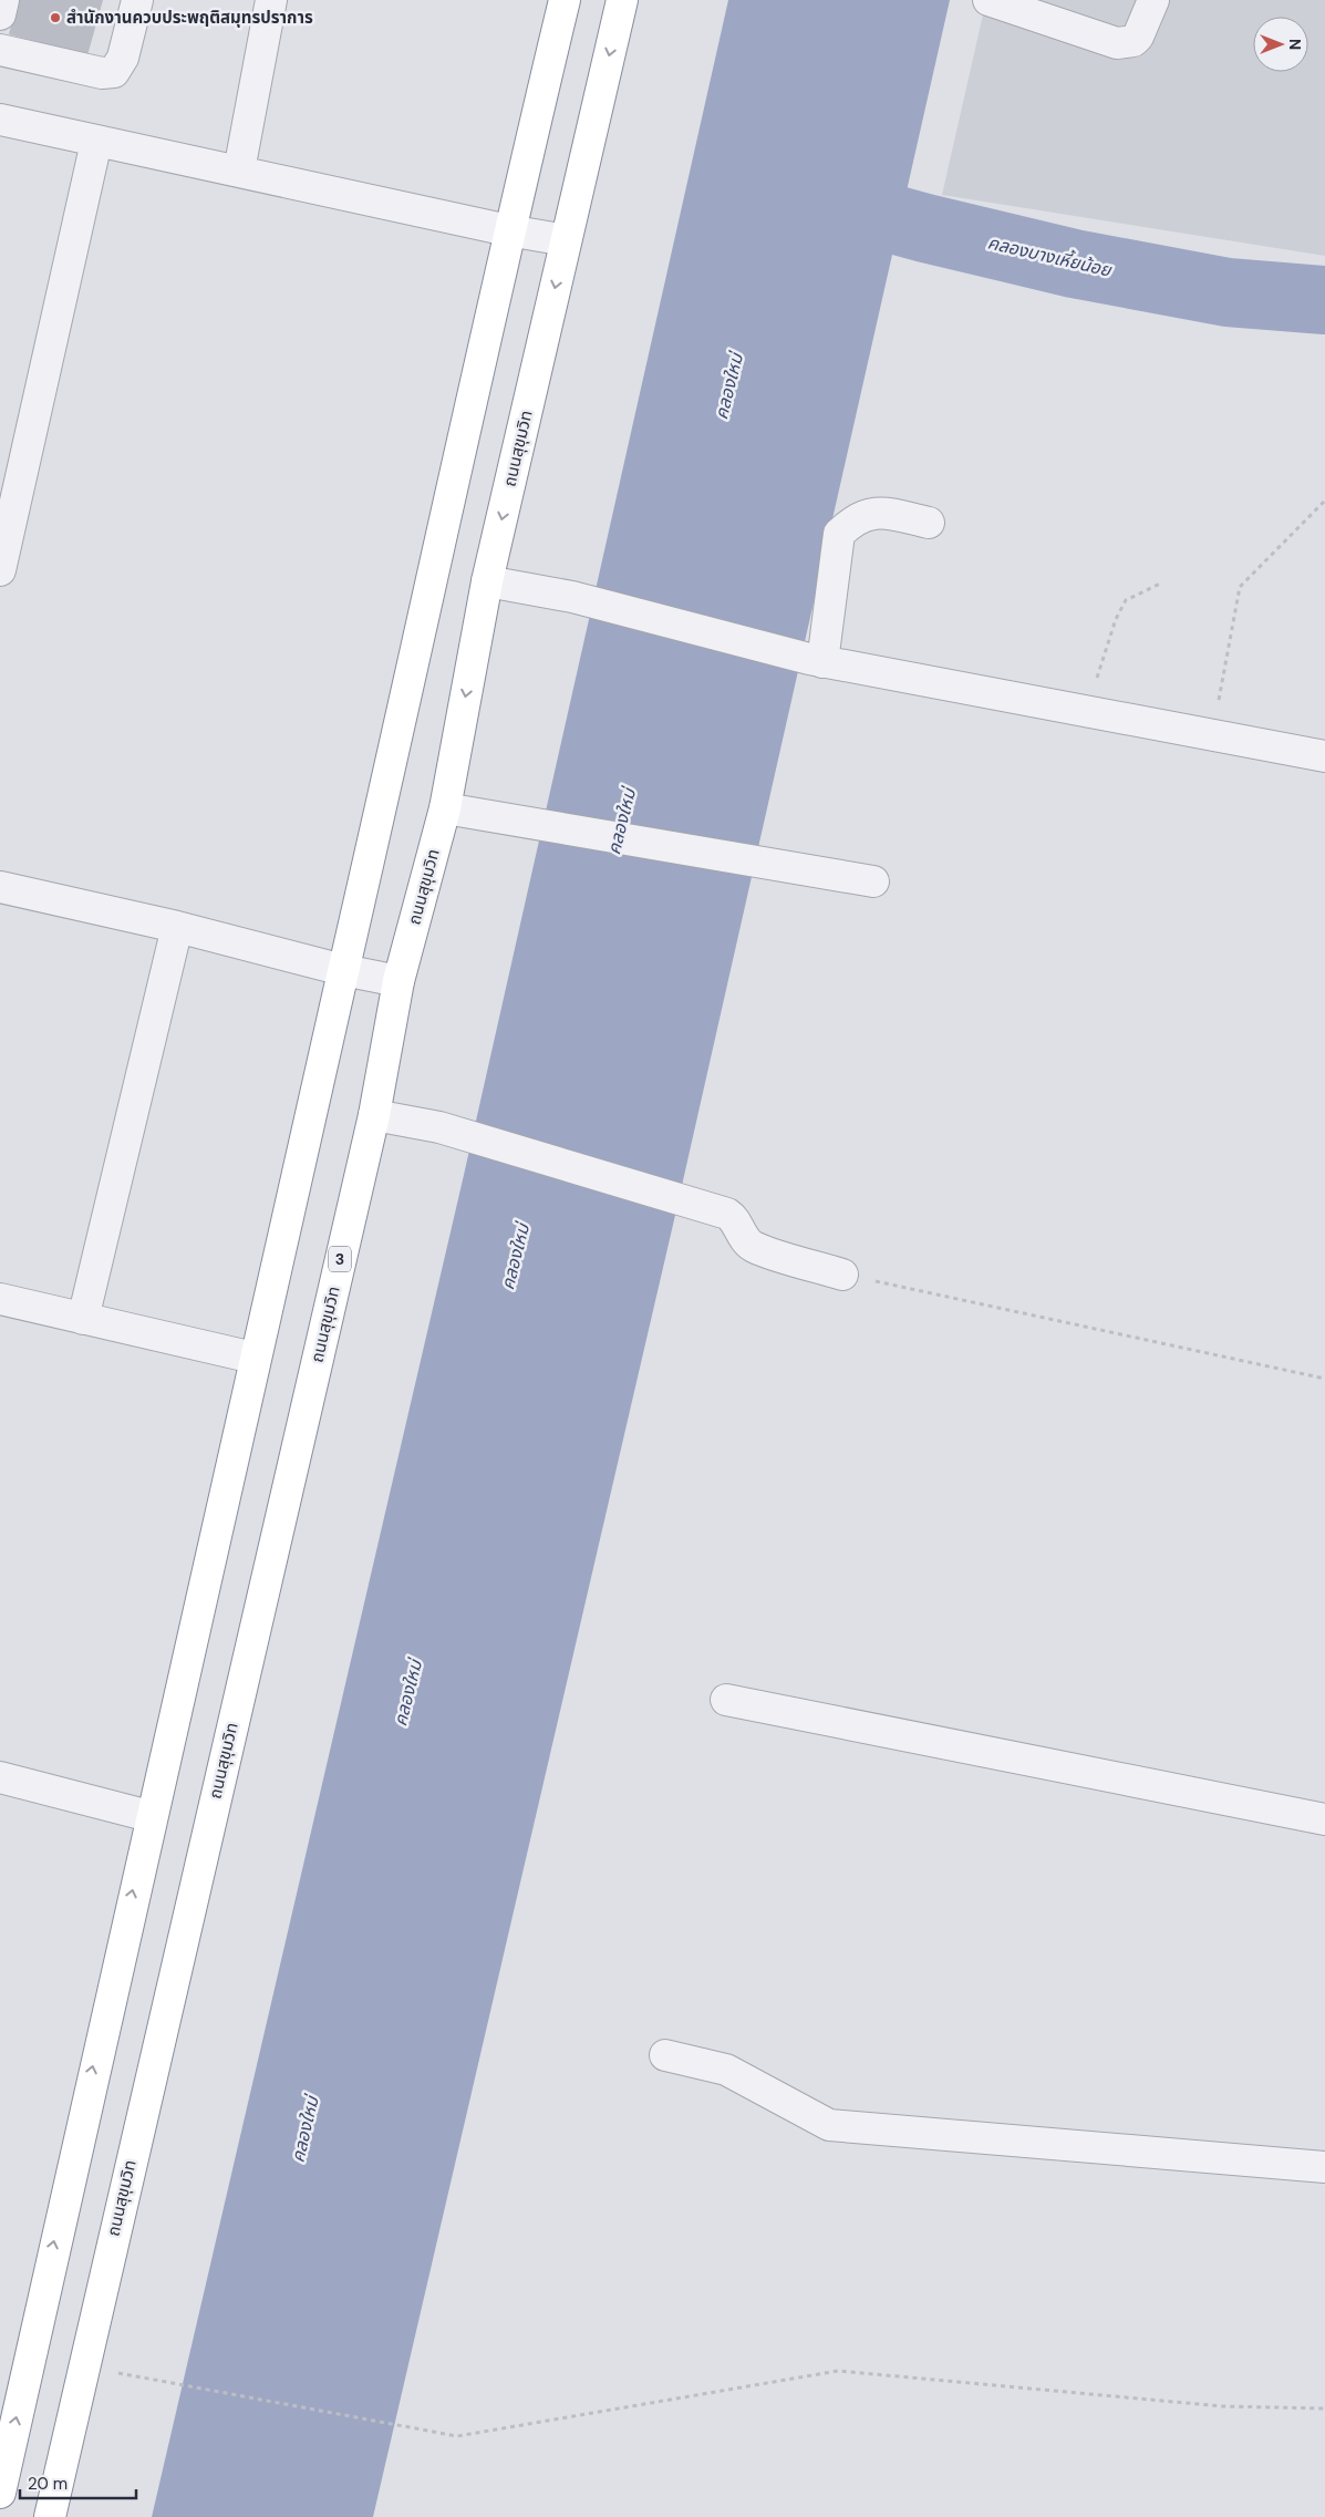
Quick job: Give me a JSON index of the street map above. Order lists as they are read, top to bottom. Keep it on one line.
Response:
{"streets":{"highway":["ถนนสุขุมวิท","3"]},"water":["คลองบางเหี้ยน้อย","คลองใหม่"],"places":["สำนักงานควบประพฤติสมุทรปราการ"],"scale_bar":"20 m","north":"right"}
